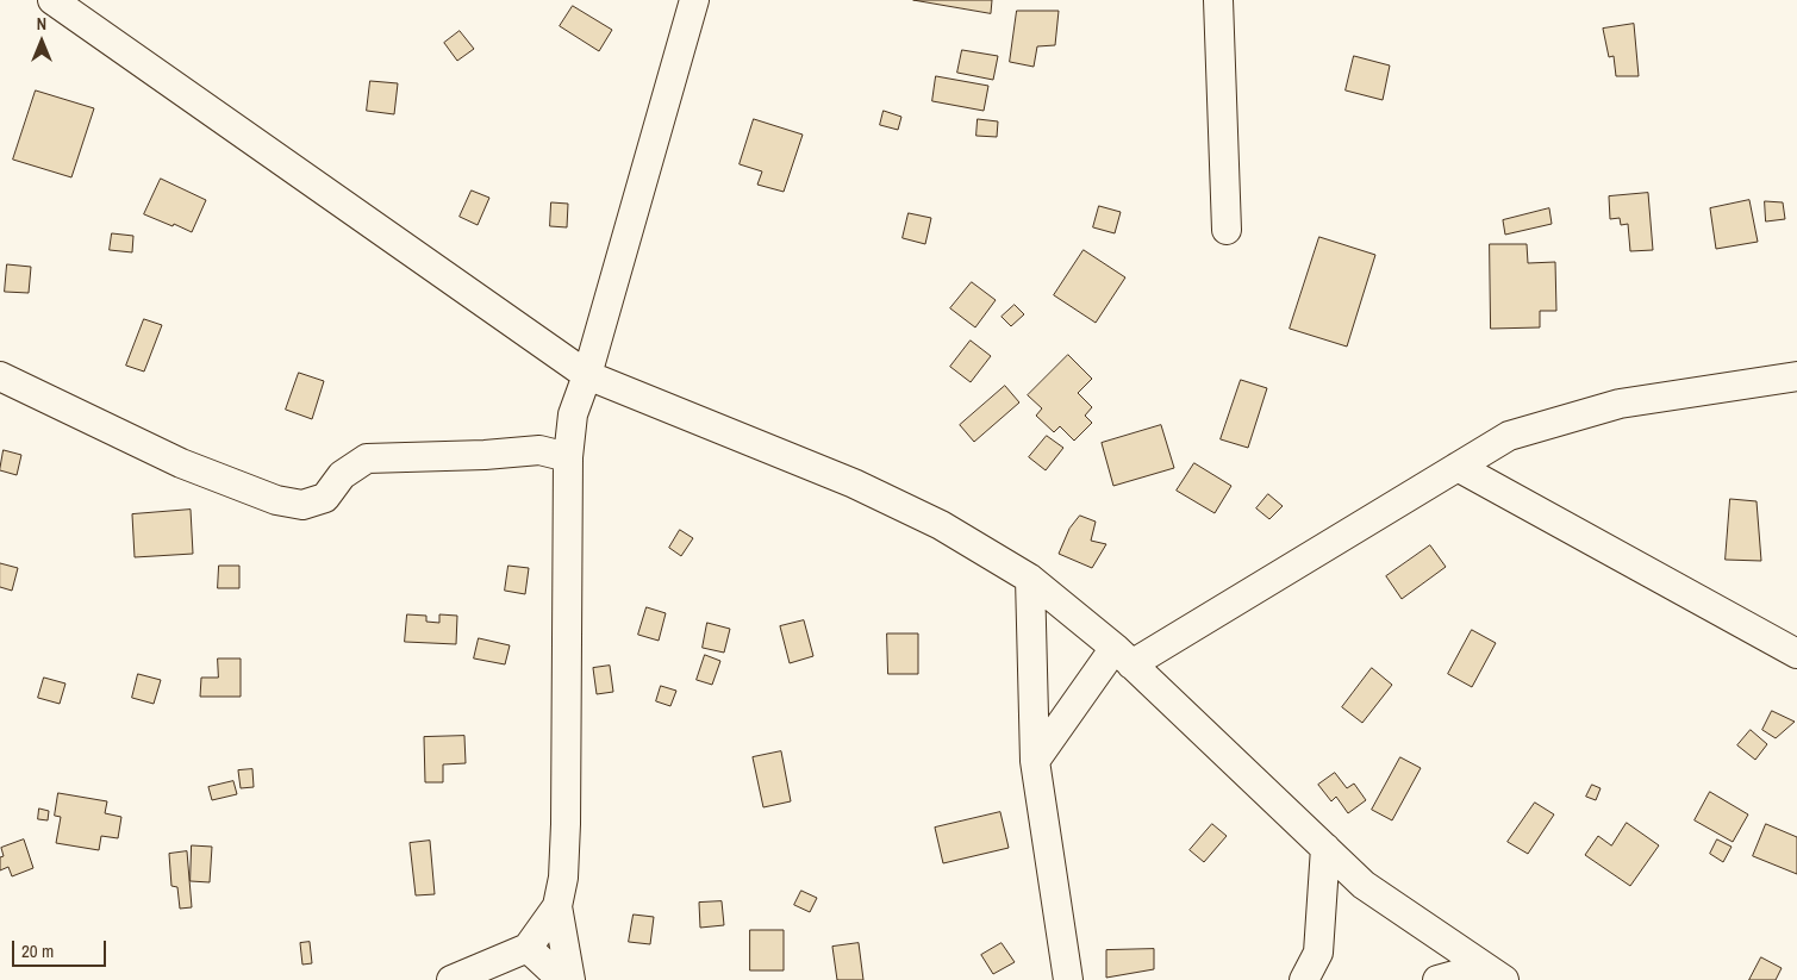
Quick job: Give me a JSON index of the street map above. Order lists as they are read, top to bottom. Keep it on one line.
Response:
{"scale_bar":"20 m","north":"top"}
